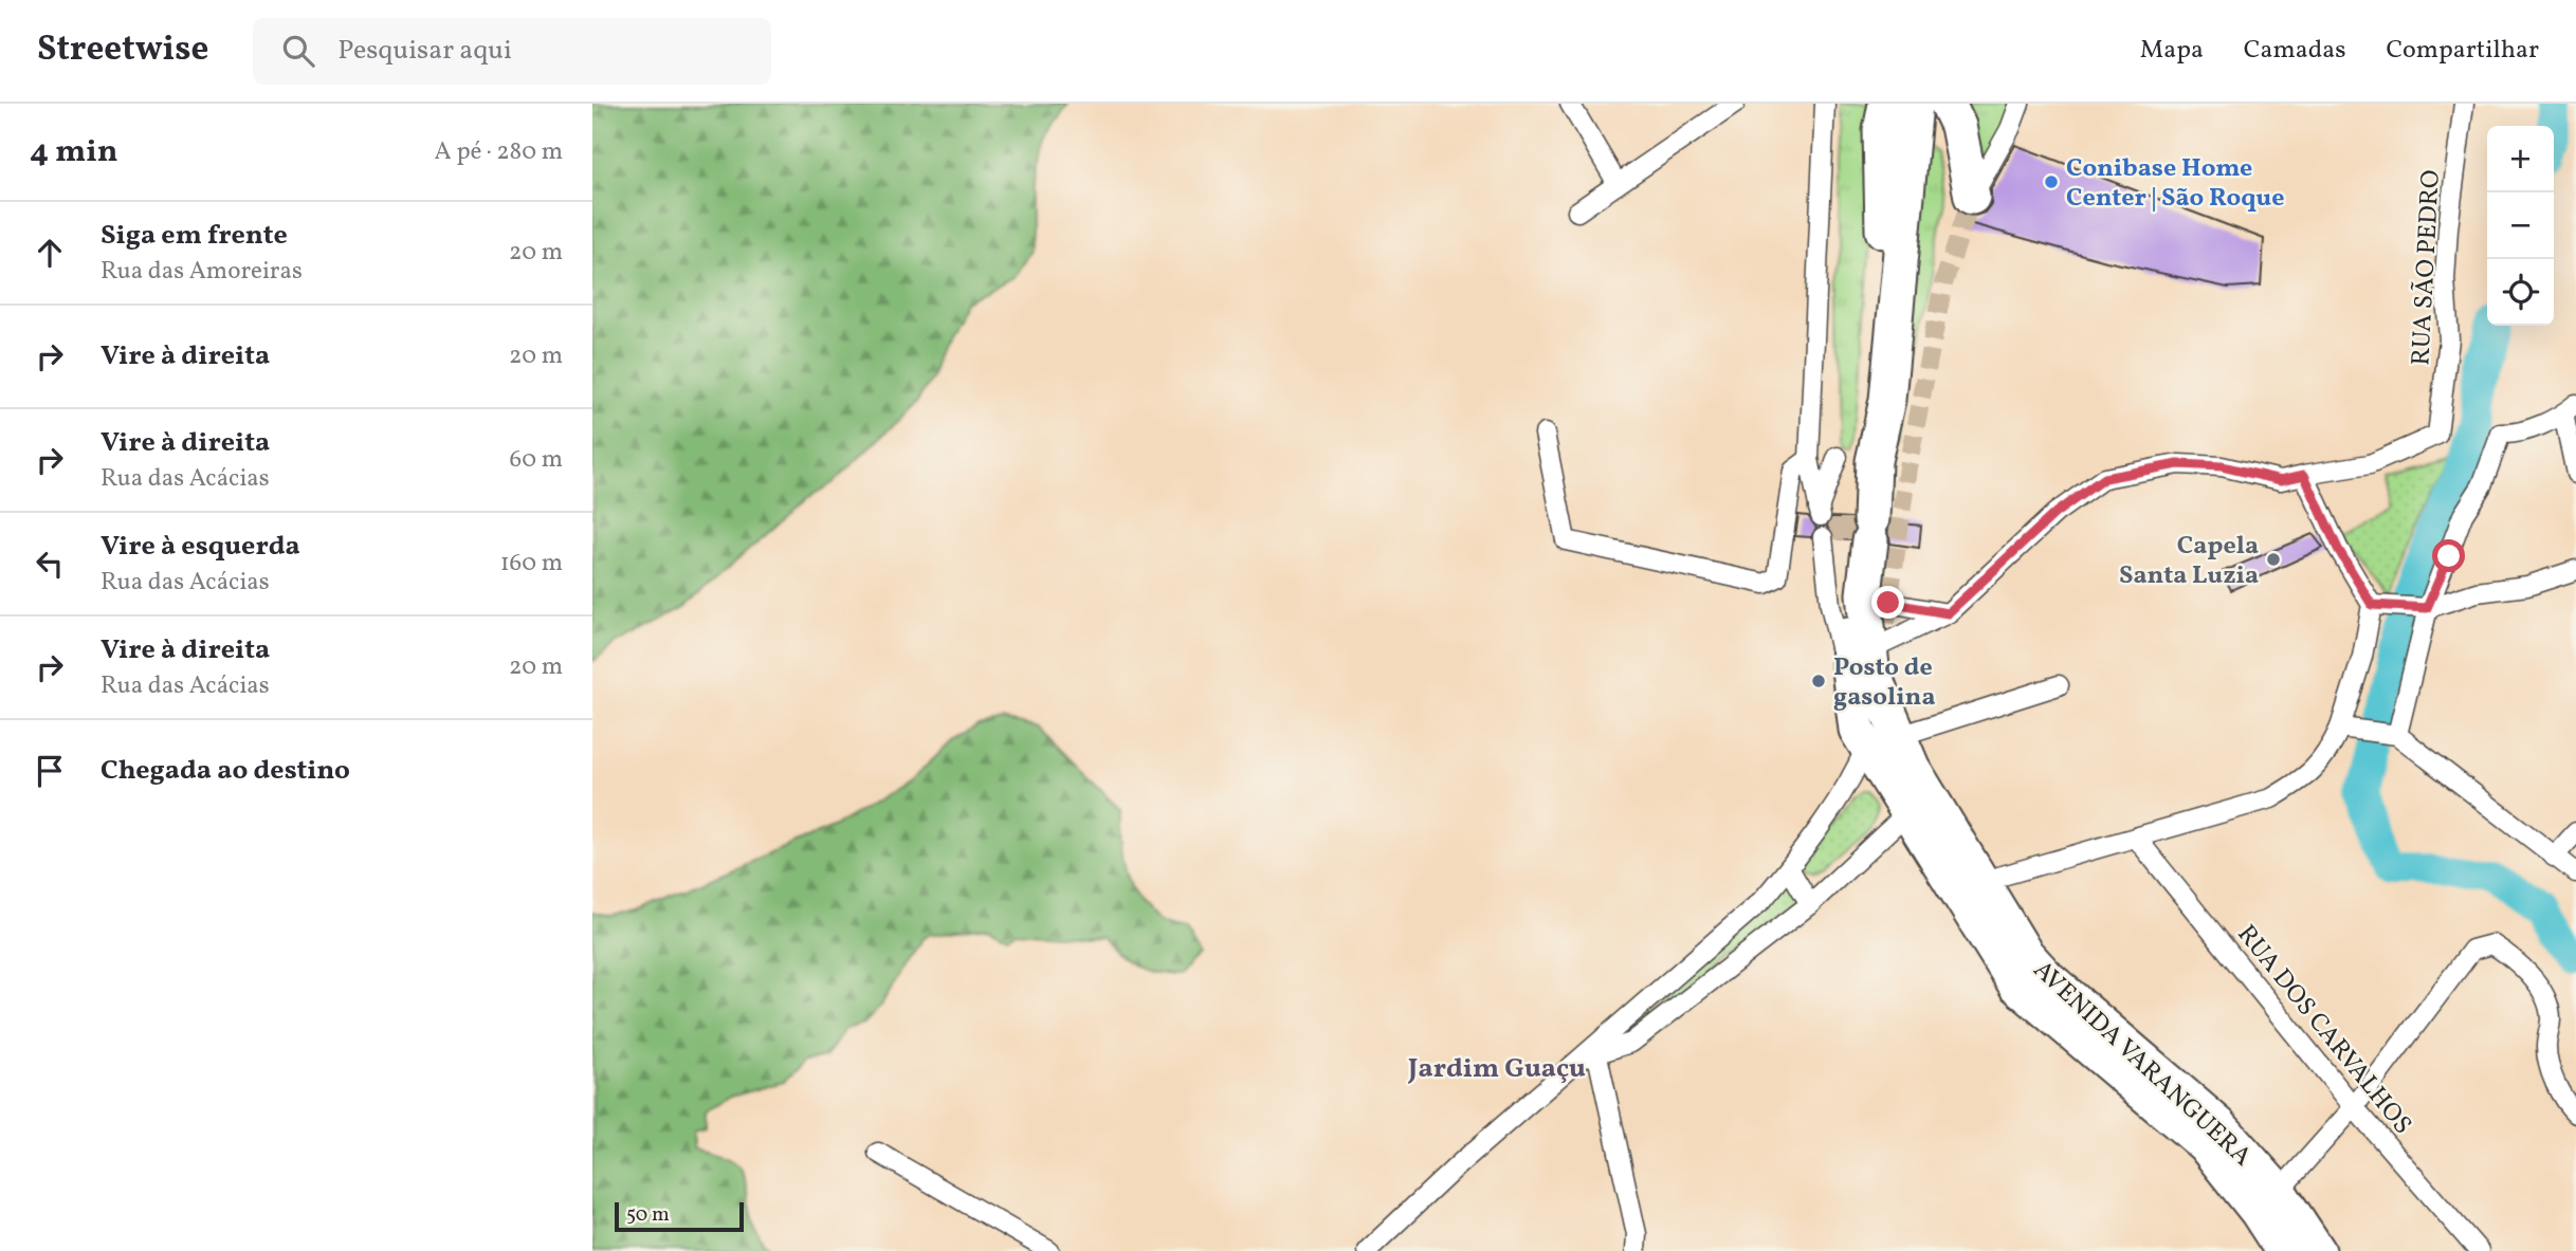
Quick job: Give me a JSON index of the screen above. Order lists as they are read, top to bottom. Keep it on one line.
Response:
{"streets":{"highway":["AVENIDA VARANGUERA"],"street":["RUA SÃO PEDRO","RUA DOS CARVALHOS"]},"districts":["Jardim Guaçu"],"places":["Conibase Home Center | São Roque","Capela Santa Luzia","Posto de gasolina"],"scale_bar":"50 m","page":{"header":"Streetwise","search":"Pesquisar aqui","nav":["Mapa","Camadas","Compartilhar"],"heading":["4 min","A pé · 280 m"],"map_buttons":["+","−"],"list":[["Siga em frente","Rua das Amoreiras","20 m"],["Vire à direita","20 m"],["Vire à direita","Rua das Acácias","60 m"],["Vire à esquerda","Rua das Acácias","160 m"],["Vire à direita","Rua das Acácias","20 m"],"Chegada ao destino"],"scale":"50 m"}}
